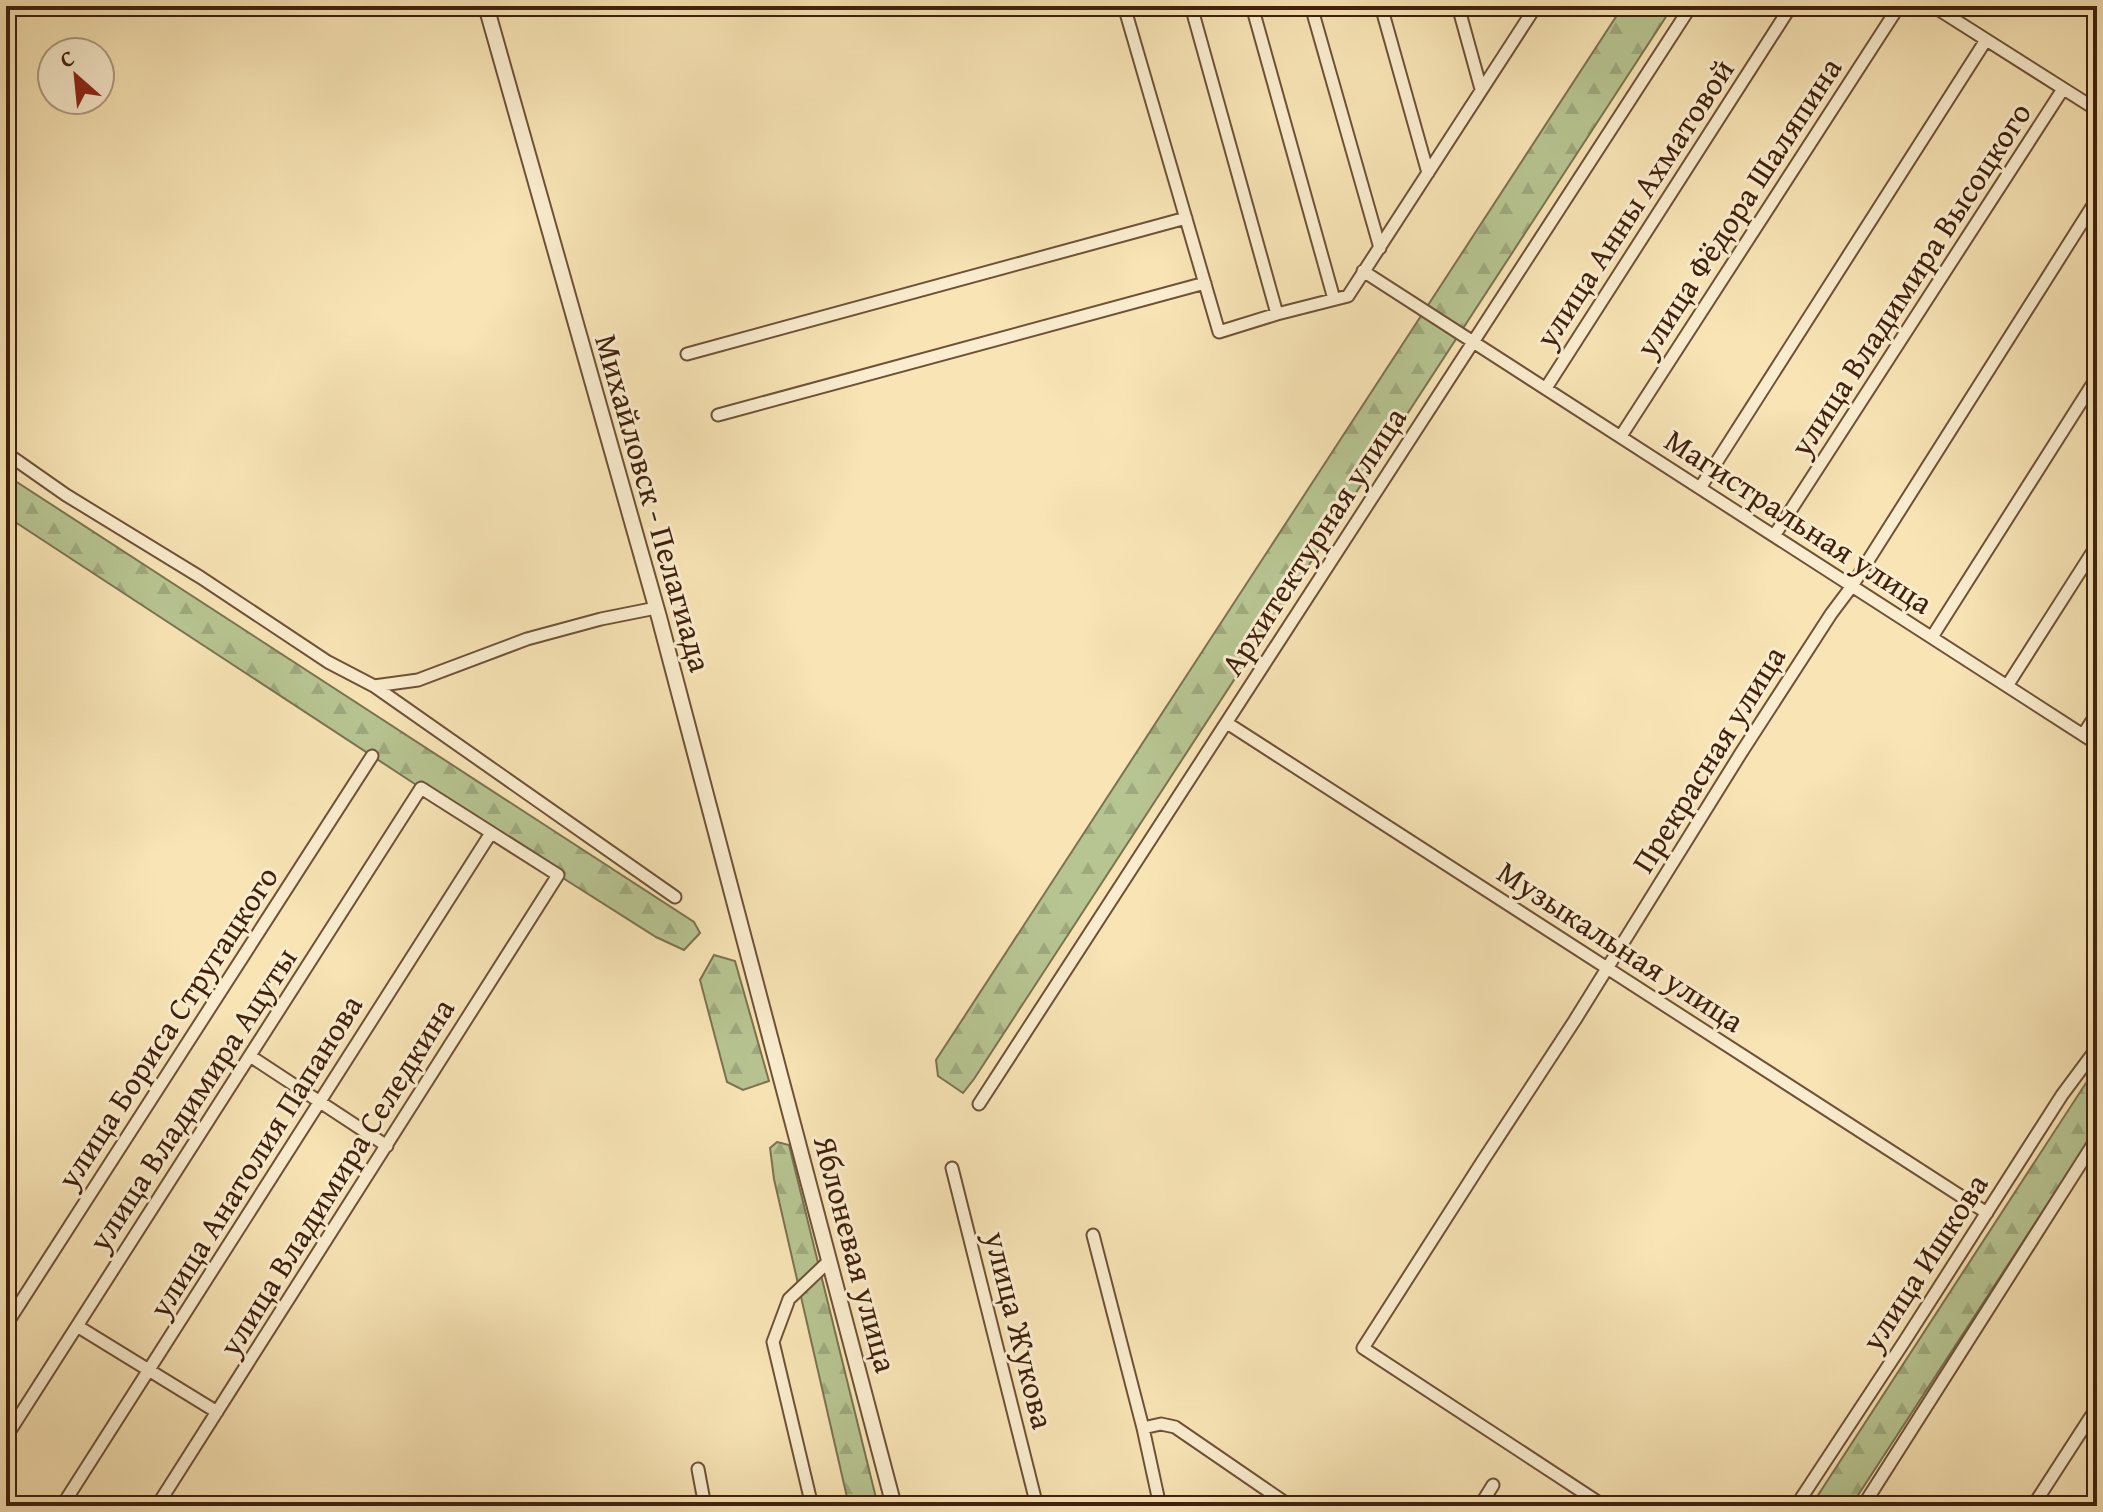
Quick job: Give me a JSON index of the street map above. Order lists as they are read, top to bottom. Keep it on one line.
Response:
{"streets":{"street":["улица Анны Ахматовой","улица Фёдора Шаляпина","улица Владимира Высоцкого","Михайловск - Пелагиада","Магистральная улица","Архитектурная улица","Прекрасная улица","Музыкальная улица","улица Бориса Стругацкого","улица Владимира Ацуты","улица Анатолия Папанова","улица Владимира Селедкина","Яблоневая улица","улица Ишкова","улица Жукова"]},"crossings":[["улица Анны Ахматовой","Магистральная улица"],["улица Фёдора Шаляпина","Магистральная улица"],["улица Владимира Высоцкого","Магистральная улица"],["Михайловск - Пелагиада","Яблоневая улица"],["Магистральная улица","Архитектурная улица"],["Магистральная улица","Прекрасная улица"],["Архитектурная улица","Музыкальная улица"],["Прекрасная улица","Музыкальная улица"],["Музыкальная улица","улица Ишкова"],["улица Владимира Ацуты","улица Анатолия Папанова"],["улица Владимира Ацуты","улица Владимира Селедкина"],["улица Анатолия Папанова","улица Владимира Селедкина"]],"north":"top left"}
